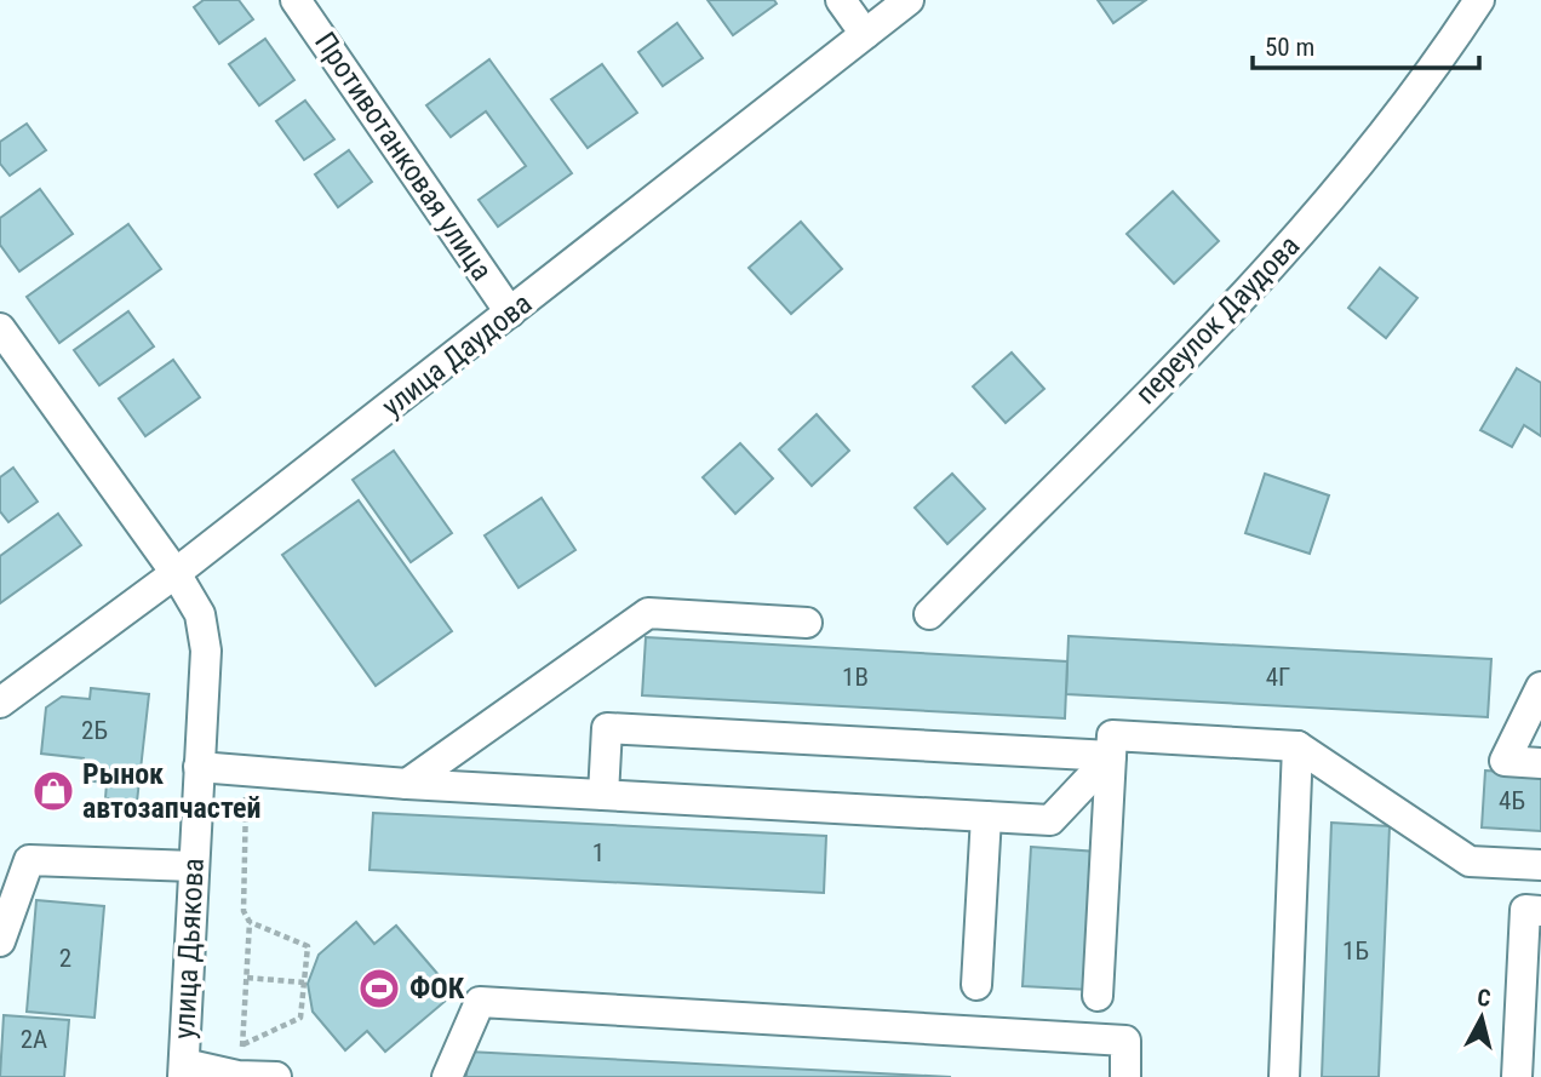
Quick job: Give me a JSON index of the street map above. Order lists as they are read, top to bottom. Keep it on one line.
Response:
{"streets":{"street":["Противотанковая улица","переулок Даудова","улица Даудова","улица Дьякова"]},"crossings":[["Противотанковая улица","улица Даудова"],["улица Даудова","улица Дьякова"]],"places":{"shop":["Рынок автозапчастей"],"sports":["ФОК"]},"house_numbers":["1В","4Г","2Б","4Б","1","1Б","2","2А"],"scale_bar":"50 m","north":"top"}
